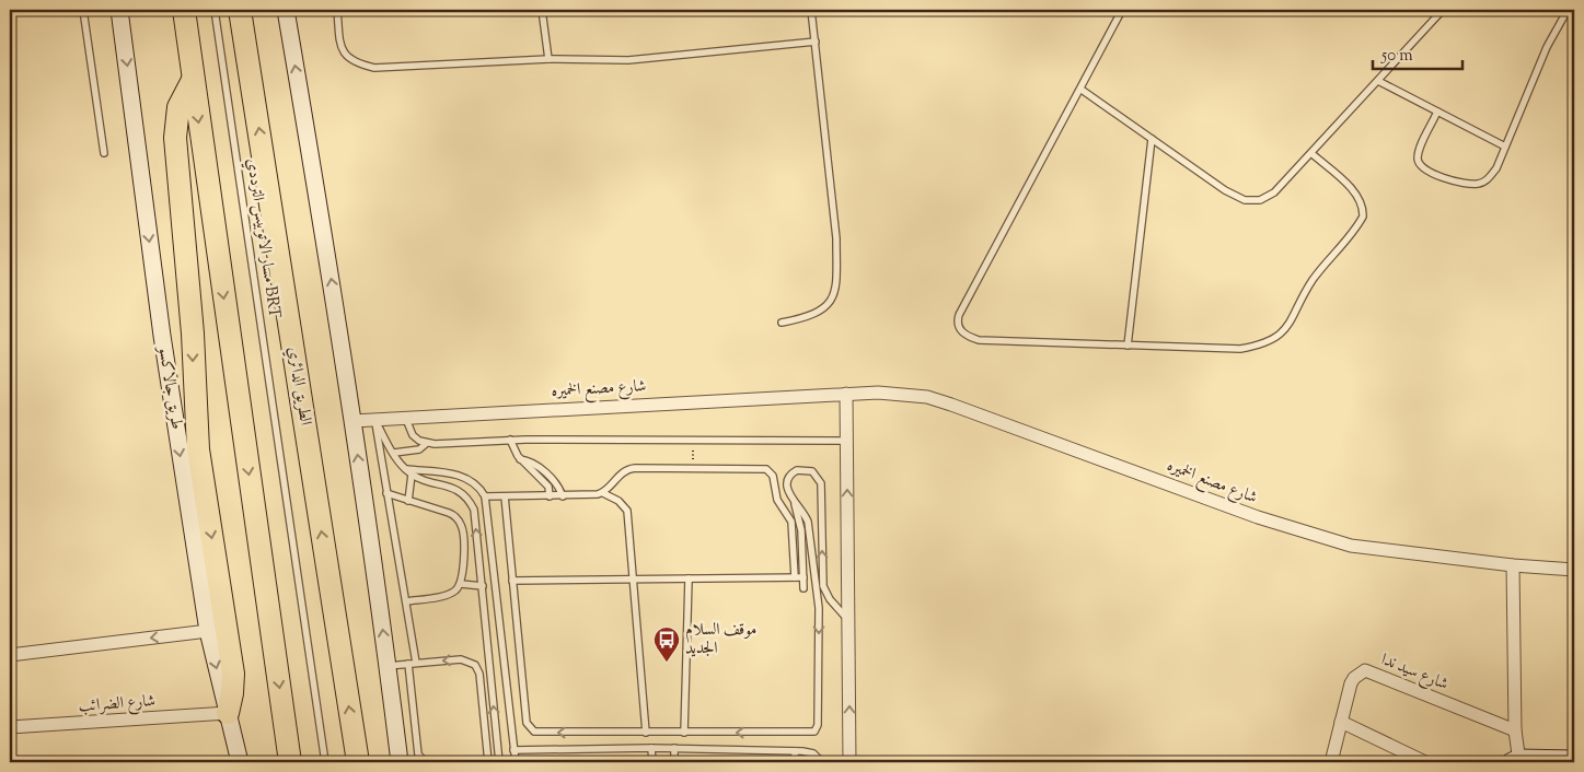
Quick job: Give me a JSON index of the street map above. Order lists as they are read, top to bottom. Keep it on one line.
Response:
{"streets":{"highway":["الطريق الدائري"],"street":["طريق جالاكسو","شارع مصنع الخميره","شارع سيد ندا","شارع الضرائب"],"lane":["مسار الاتوبيس الترددي BRT"]},"crossings":[["طريق جالاكسو","شارع الضرائب"]],"one_way":["طريق جالاكسو"],"places":{"bus stop":["موقف السلام الجديد"]},"scale_bar":"50 m"}
